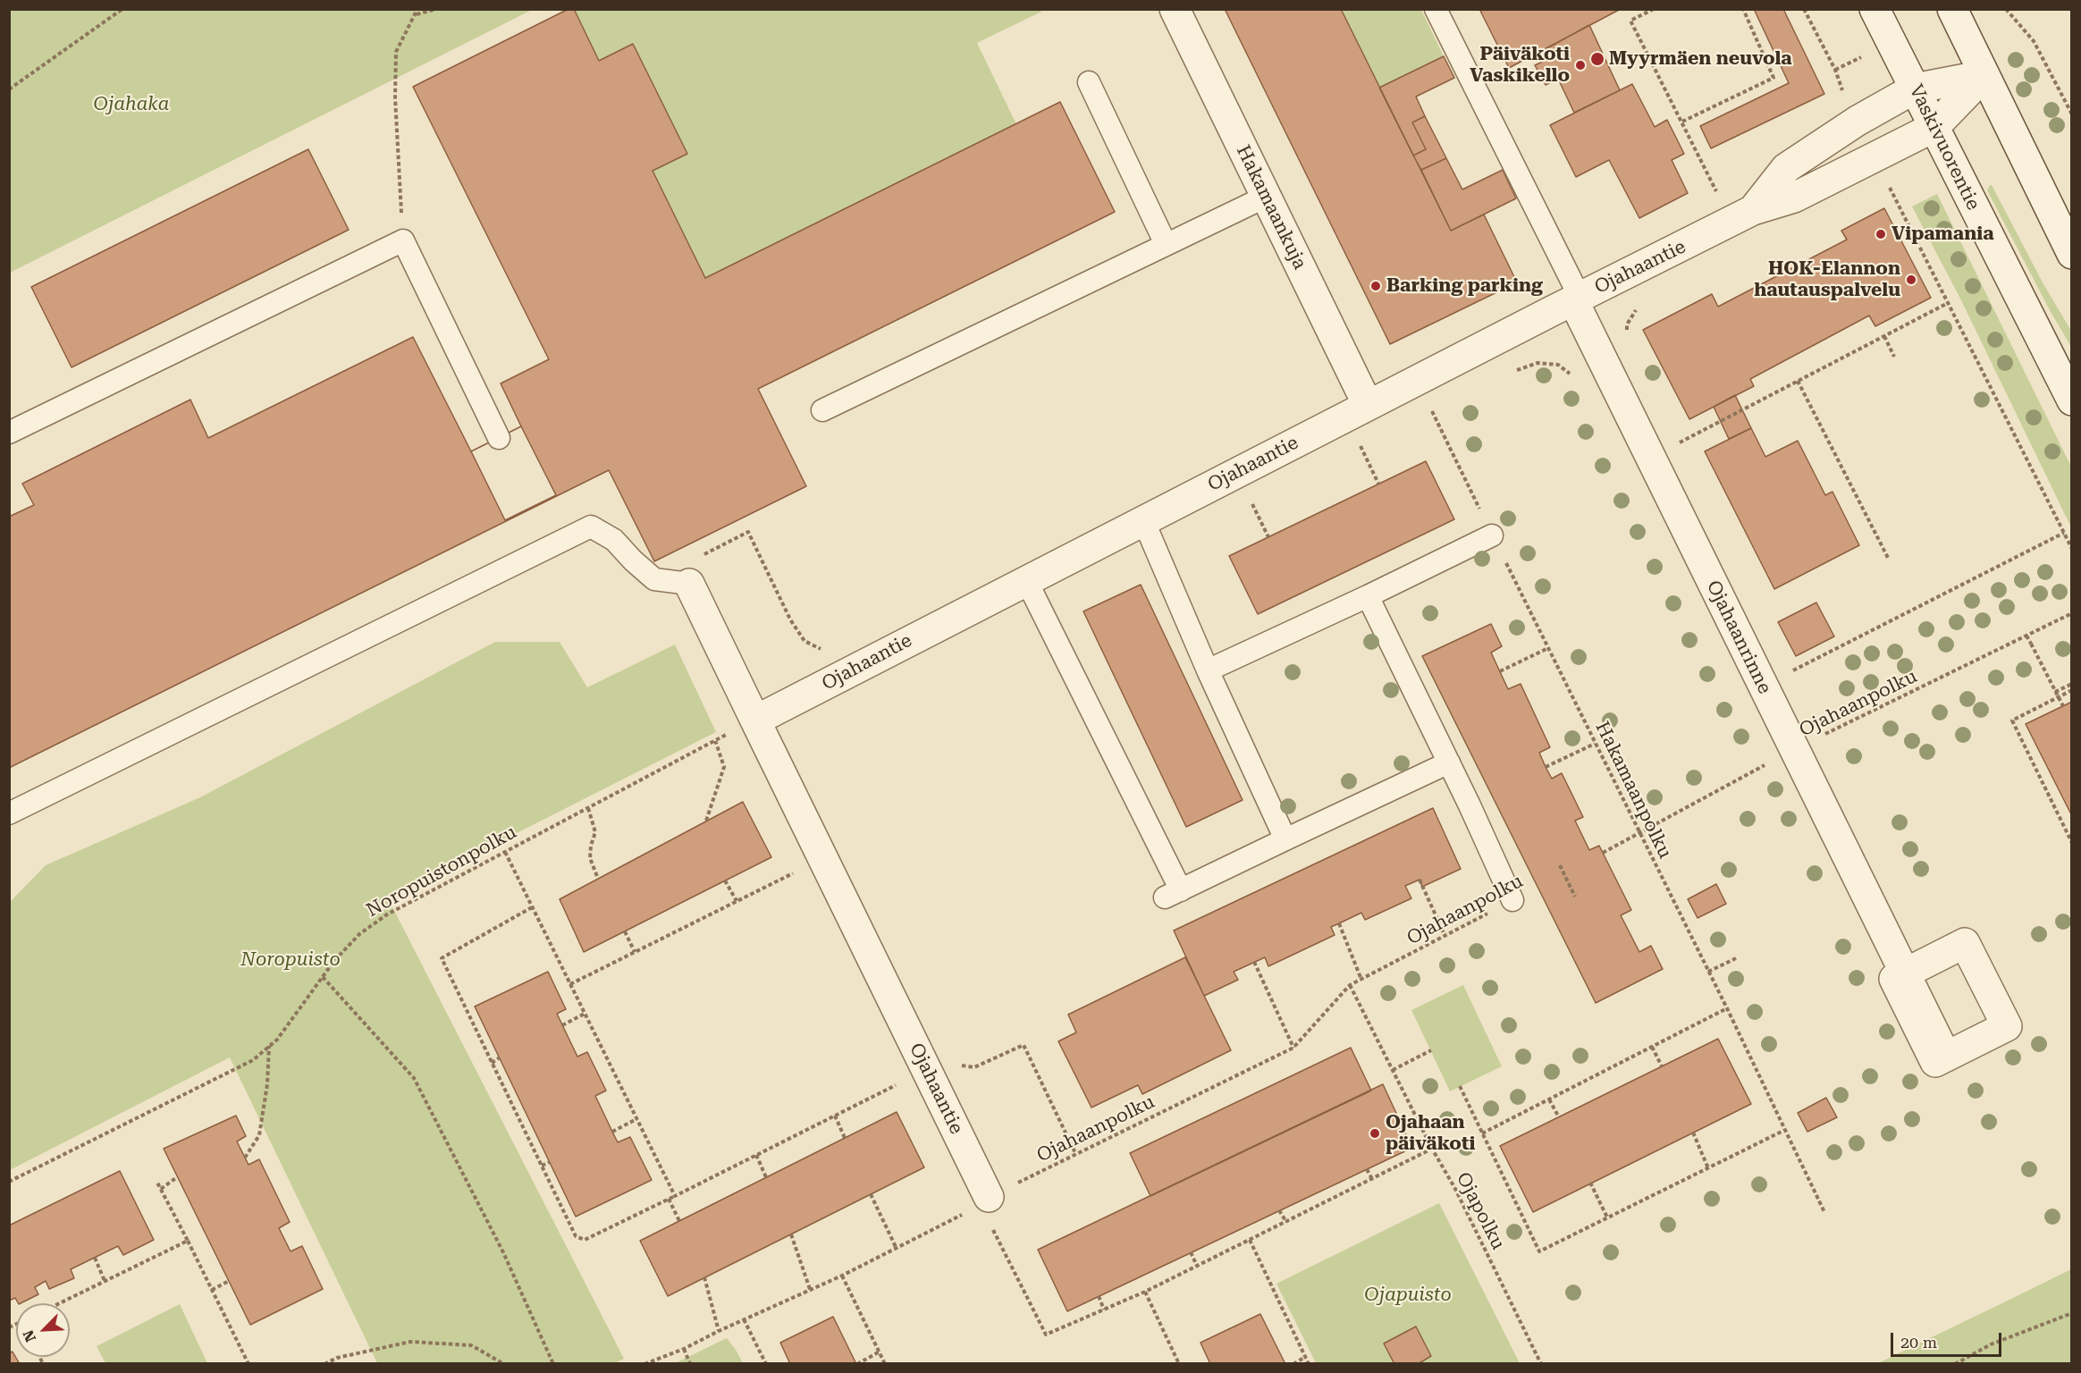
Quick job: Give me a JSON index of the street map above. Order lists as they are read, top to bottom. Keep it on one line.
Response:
{"streets":{"street":["Vaskivuorentie","Hakamaankuja","Ojahaantie","Ojahaanrinne"],"path":["Ojahaanpolku","Hakamaanpolku","Noropuistonpolku","Ojapolku"]},"crossings":[["Vaskivuorentie","Ojahaantie"],["Hakamaankuja","Ojahaantie"],["Ojahaantie","Ojahaanrinne"],["Ojahaantie","Ojahaanpolku"],["Ojahaantie","Hakamaanpolku"],["Ojahaantie","Noropuistonpolku"],["Ojahaanrinne","Ojahaanpolku"],["Ojahaanpolku","Hakamaanpolku"],["Ojahaanpolku","Ojapolku"]],"parks":["Ojahaka","Noropuisto","Ojapuisto"],"places":["Myyrmäen neuvola","Päiväkoti Vaskikello","Vipamania","HOK-Elannon hautauspalvelu","Barking parking","Ojahaan päiväkoti"],"scale_bar":"20 m","north":"bottom left"}
